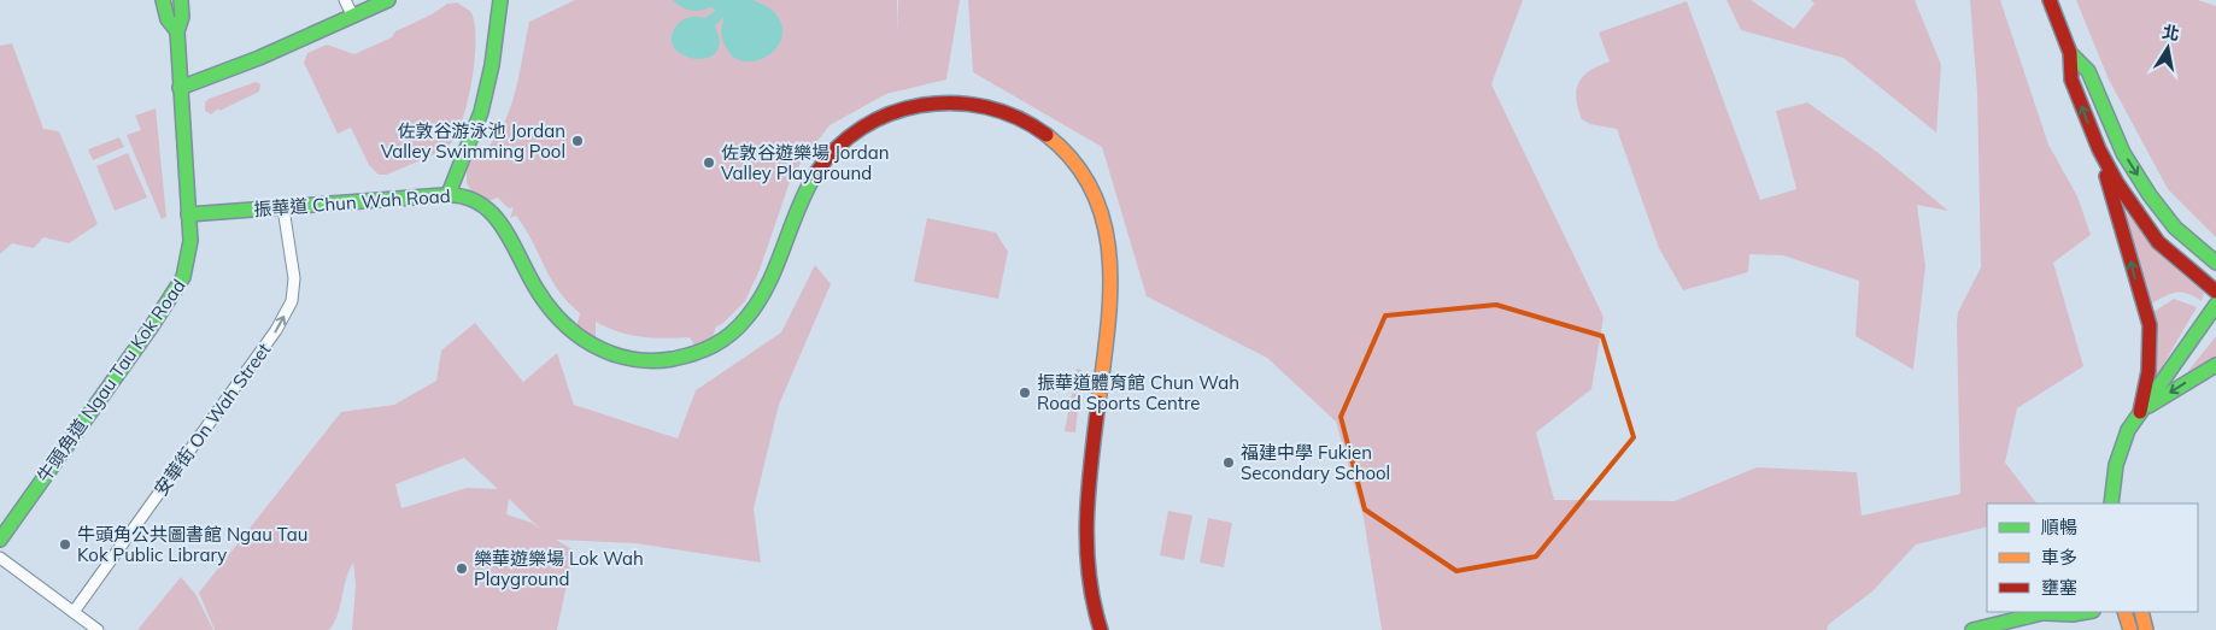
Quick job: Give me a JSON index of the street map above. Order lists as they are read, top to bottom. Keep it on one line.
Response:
{"streets":{"main road":["振華道 Chun Wah Road","牛頭角道 Ngau Tau Kok Road"],"street":["安華街 On Wah Street"]},"crossings":[["振華道 Chun Wah Road","牛頭角道 Ngau Tau Kok Road"],["振華道 Chun Wah Road","安華街 On Wah Street"]],"one_way":["安華街 On Wah Street"],"places":["佐敦谷游泳池 Jordan Valley Swimming Pool","佐敦谷遊樂場 Jordan Valley Playground","振華道體育館 Chun Wah Road Sports Centre","福建中學 Fukien Secondary School","牛頭角公共圖書館 Ngau Tau Kok Public Library","樂華遊樂場 Lok Wah Playground"],"legend":["順暢","車多","壅塞"],"north":"top"}
